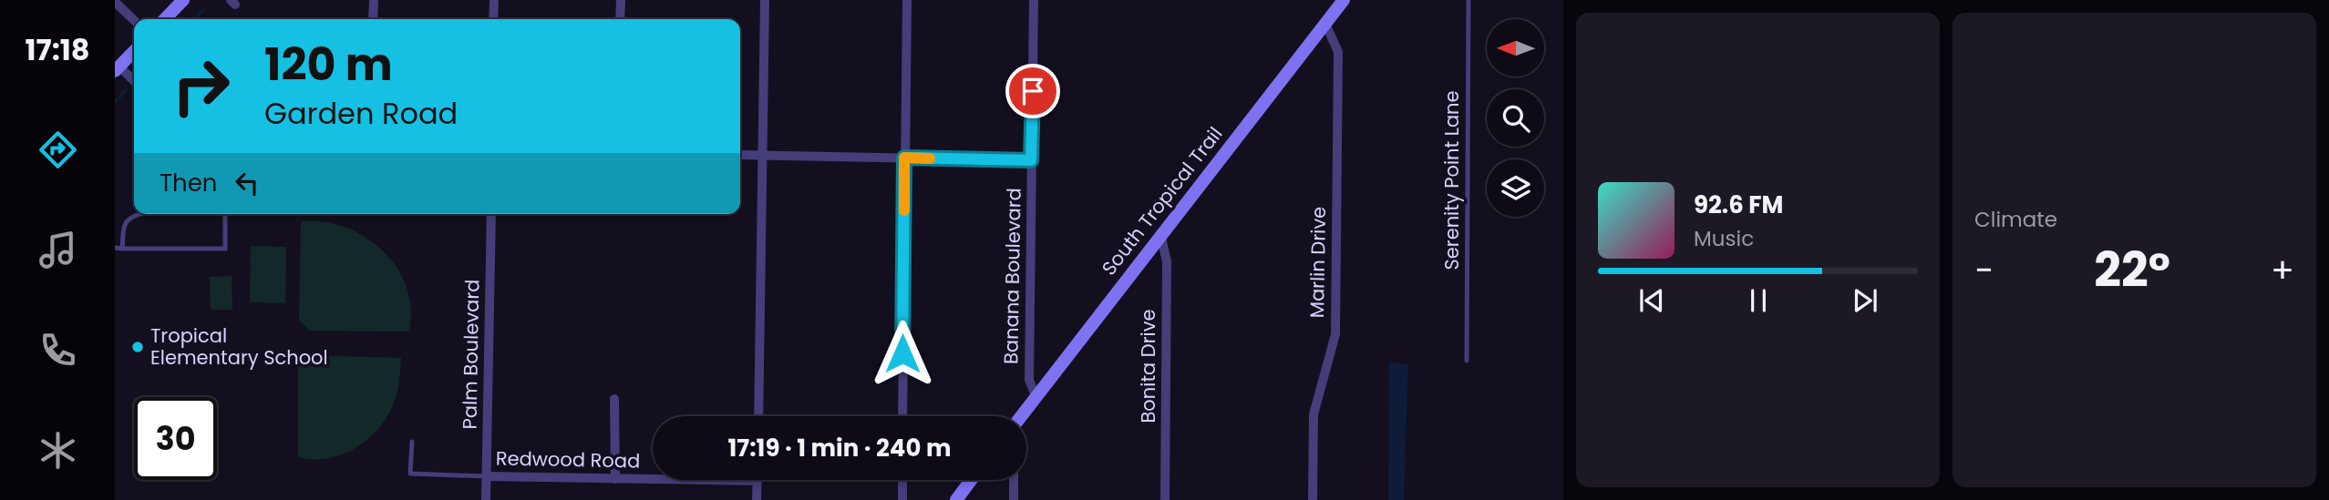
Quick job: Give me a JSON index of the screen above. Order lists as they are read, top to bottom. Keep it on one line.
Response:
{"streets":{"street":["South Tropical Trail","Marlin Drive","Banana Boulevard","Palm Boulevard","Bonita Drive","Redwood Road"],"lane":["Serenity Point Lane"]},"crossings":[["South Tropical Trail","Marlin Drive"],["South Tropical Trail","Banana Boulevard"],["South Tropical Trail","Bonita Drive"],["Palm Boulevard","Redwood Road"]],"places":["Tropical Elementary School"],"north":"left","page":{"tabs":"17:18","tile":"Climate","turn":["120 m","Garden Road"],"then":"Then","song":["92.6 FM","Music"],"heat":["−","22°","+"],"limit":"30","trip":"17:19 · 1 min · 240 m"}}
